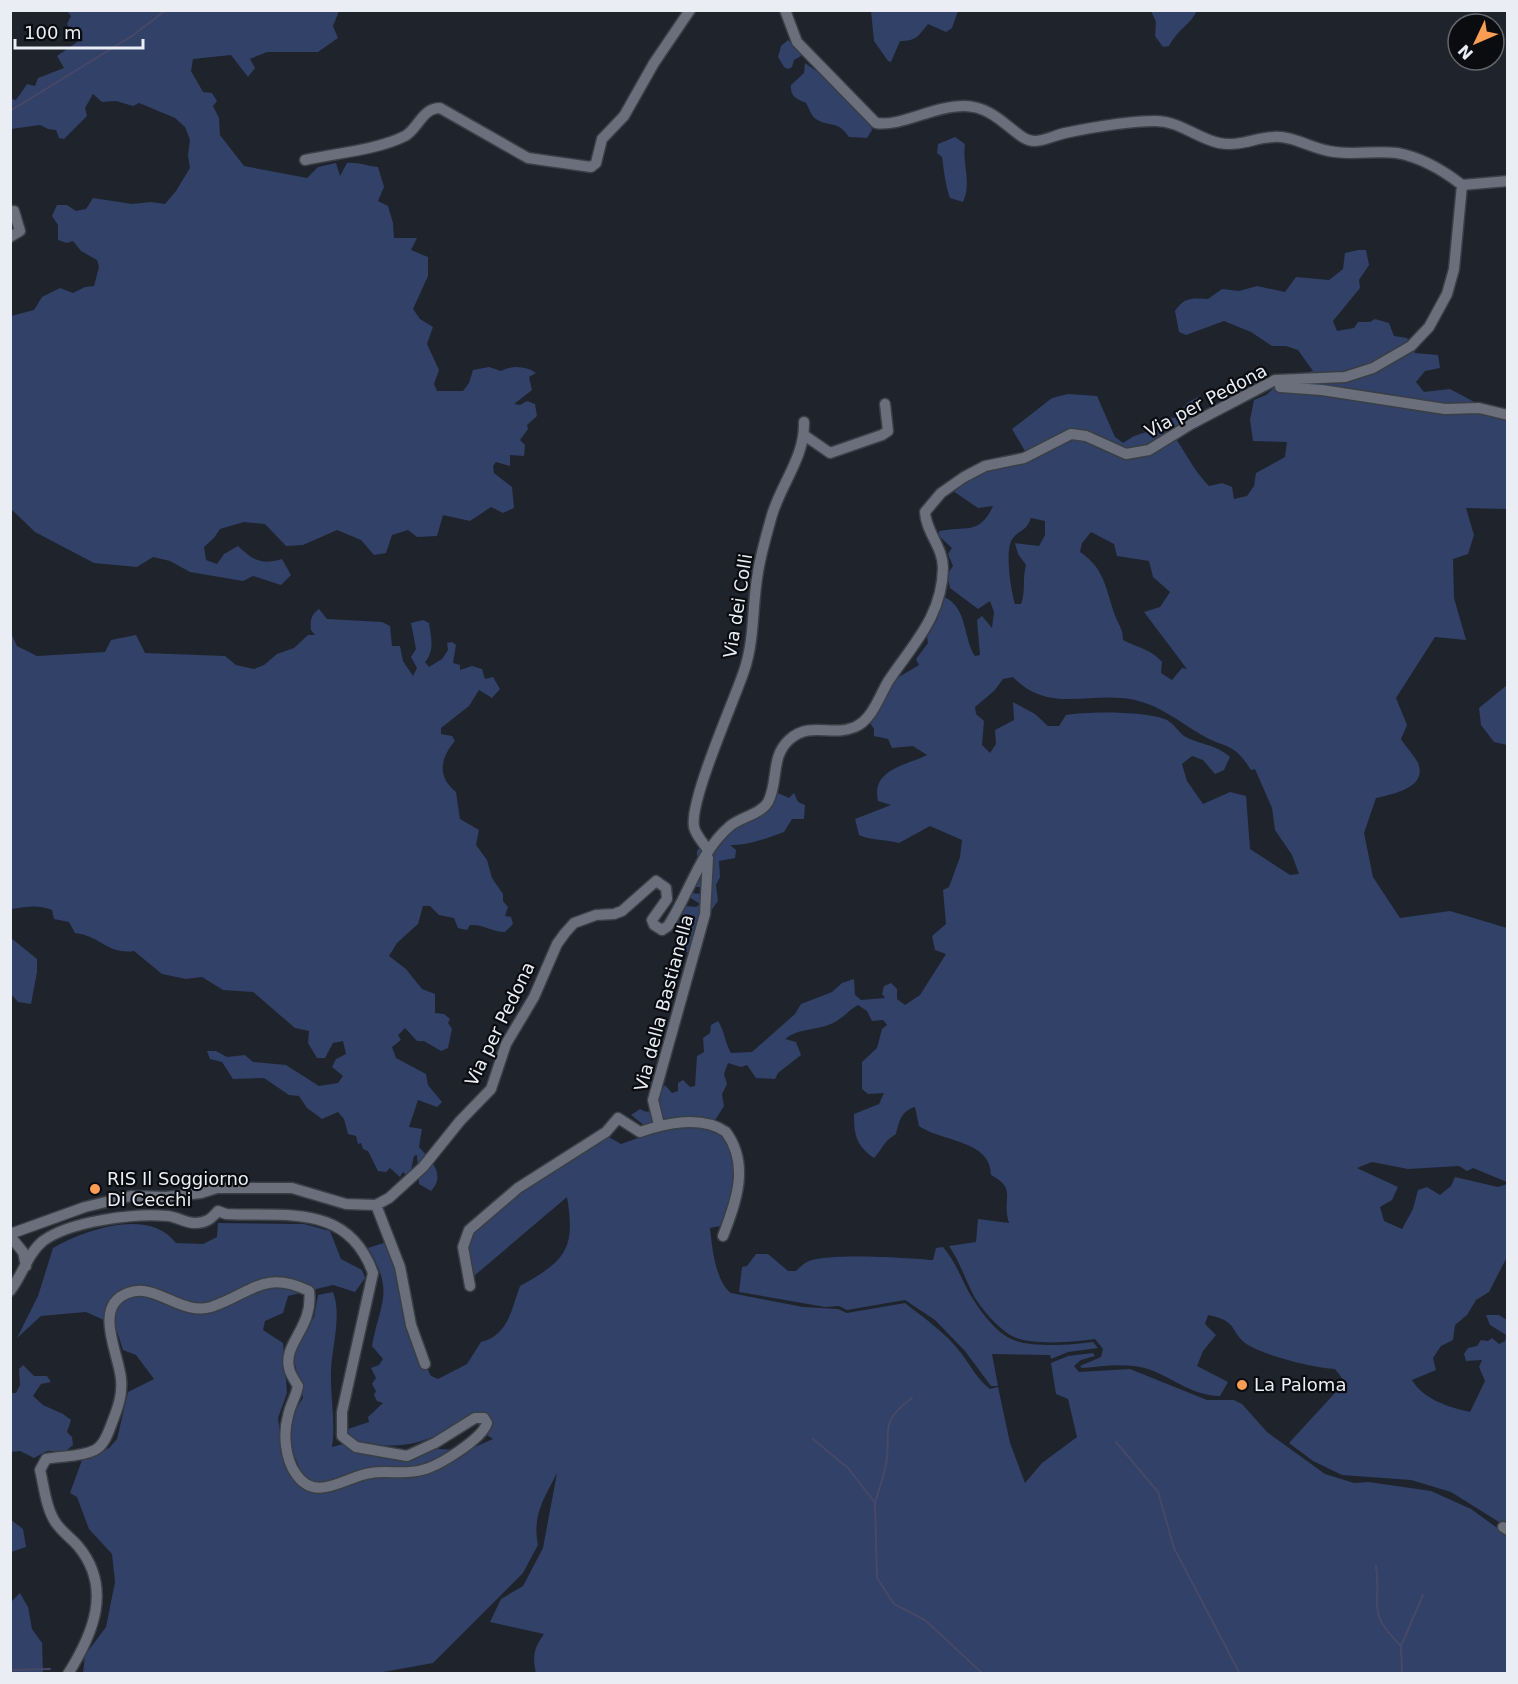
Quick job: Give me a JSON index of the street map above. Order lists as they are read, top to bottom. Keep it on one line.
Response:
{"streets":{"street":["Via per Pedona","Via dei Colli","Via della Bastianella"]},"crossings":[["Via per Pedona","Via dei Colli"],["Via per Pedona","Via della Bastianella"],["Via dei Colli","Via della Bastianella"]],"places":["RIS Il Soggiorno Di Cecchi","La Paloma"],"scale_bar":"100 m","north":"bottom left"}
